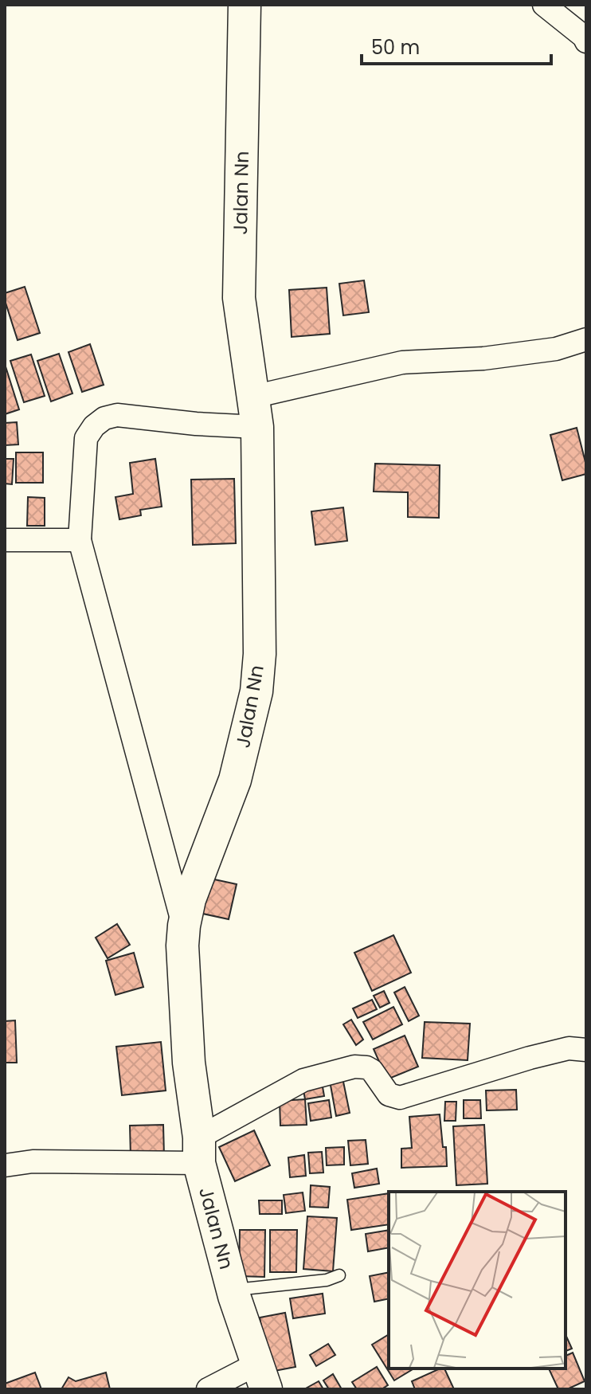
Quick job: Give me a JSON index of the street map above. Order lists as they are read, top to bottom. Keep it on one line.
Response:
{"streets":{"street":["Jalan Nn"]},"scale_bar":"50 m"}
